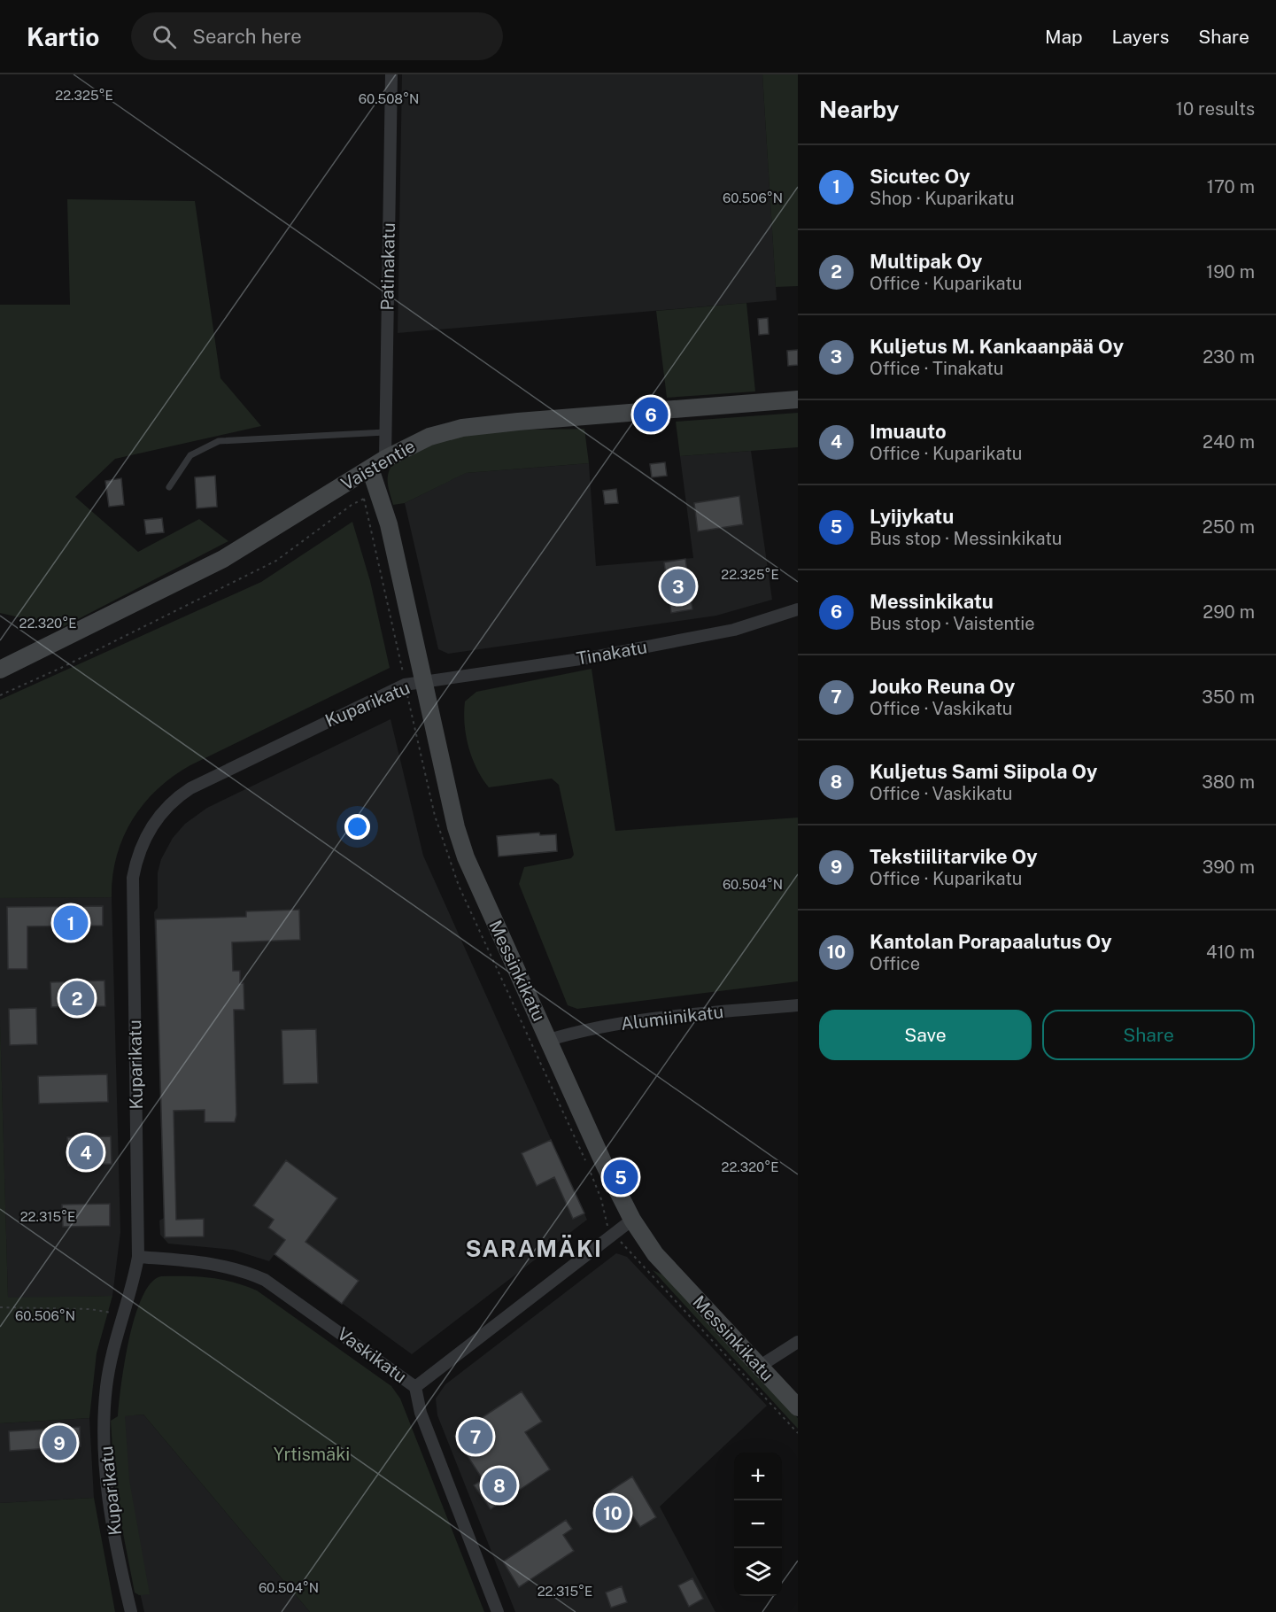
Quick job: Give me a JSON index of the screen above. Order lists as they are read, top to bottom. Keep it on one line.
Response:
{"streets":{"street":["Patinakatu","Vaistentie","Tinakatu","Kuparikatu","Messinkikatu","Alumiinikatu","Vaskikatu"]},"crossings":[["Patinakatu","Vaistentie"],["Vaistentie","Messinkikatu"],["Tinakatu","Kuparikatu"],["Tinakatu","Messinkikatu"],["Kuparikatu","Messinkikatu"],["Kuparikatu","Vaskikatu"],["Messinkikatu","Alumiinikatu"]],"districts":["SARAMÄKI"],"parks":["Yrtismäki"],"page":{"header":"Kartio","search":"Search here","nav":["Map","Layers","Share"],"heading":["Nearby","10 results"],"list":[{"mark":"1","name":"Sicutec Oy","note":"Shop · Kuparikatu","value":"170 m"},{"mark":"2","name":"Multipak Oy","note":"Office · Kuparikatu","value":"190 m"},{"mark":"3","name":"Kuljetus M. Kankaanpää Oy","note":"Office · Tinakatu","value":"230 m"},{"mark":"4","name":"Imuauto","note":"Office · Kuparikatu","value":"240 m"},{"mark":"5","name":"Lyijykatu","note":"Bus stop · Messinkikatu","value":"250 m"},{"mark":"6","name":"Messinkikatu","note":"Bus stop · Vaistentie","value":"290 m"},{"mark":"7","name":"Jouko Reuna Oy","note":"Office · Vaskikatu","value":"350 m"},{"mark":"8","name":"Kuljetus Sami Siipola Oy","note":"Office · Vaskikatu","value":"380 m"},{"mark":"9","name":"Tekstiilitarvike Oy","note":"Office · Kuparikatu","value":"390 m"},{"mark":"10","name":"Kantolan Porapaalutus Oy","note":"Office","value":"410 m"}],"pins":["6","3","1","2","4","5","7","9","8","10"],"buttons":["Save","Share"],"map_buttons":["+","−"]},"coordinates":["22.325°E","60.508°N","60.506°N","22.320°E","60.504°N","22.315°E"]}
